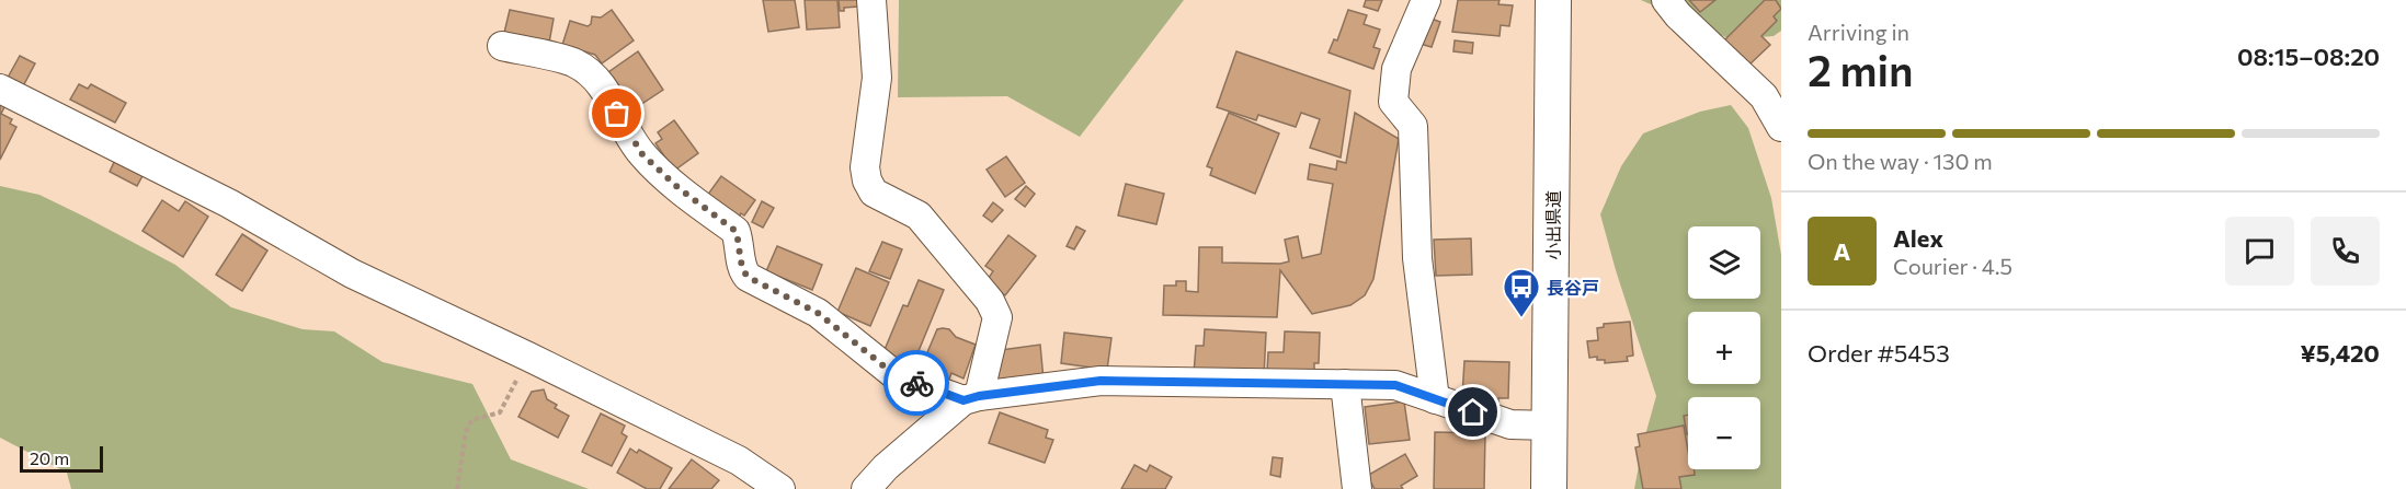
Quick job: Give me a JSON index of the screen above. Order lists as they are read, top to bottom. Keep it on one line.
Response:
{"streets":{"main road":["小出県道"]},"places":{"bus stop":["長谷戸"]},"scale_bar":"20 m","page":{"heading":["2 min","Arriving in","08:15–08:20"],"panel":["Alex","Courier · 4.5","Order #5453","¥5,420"],"bar":"On the way · 130 m","round":"A","map_buttons":["+","−"],"scale":"20 m"}}
